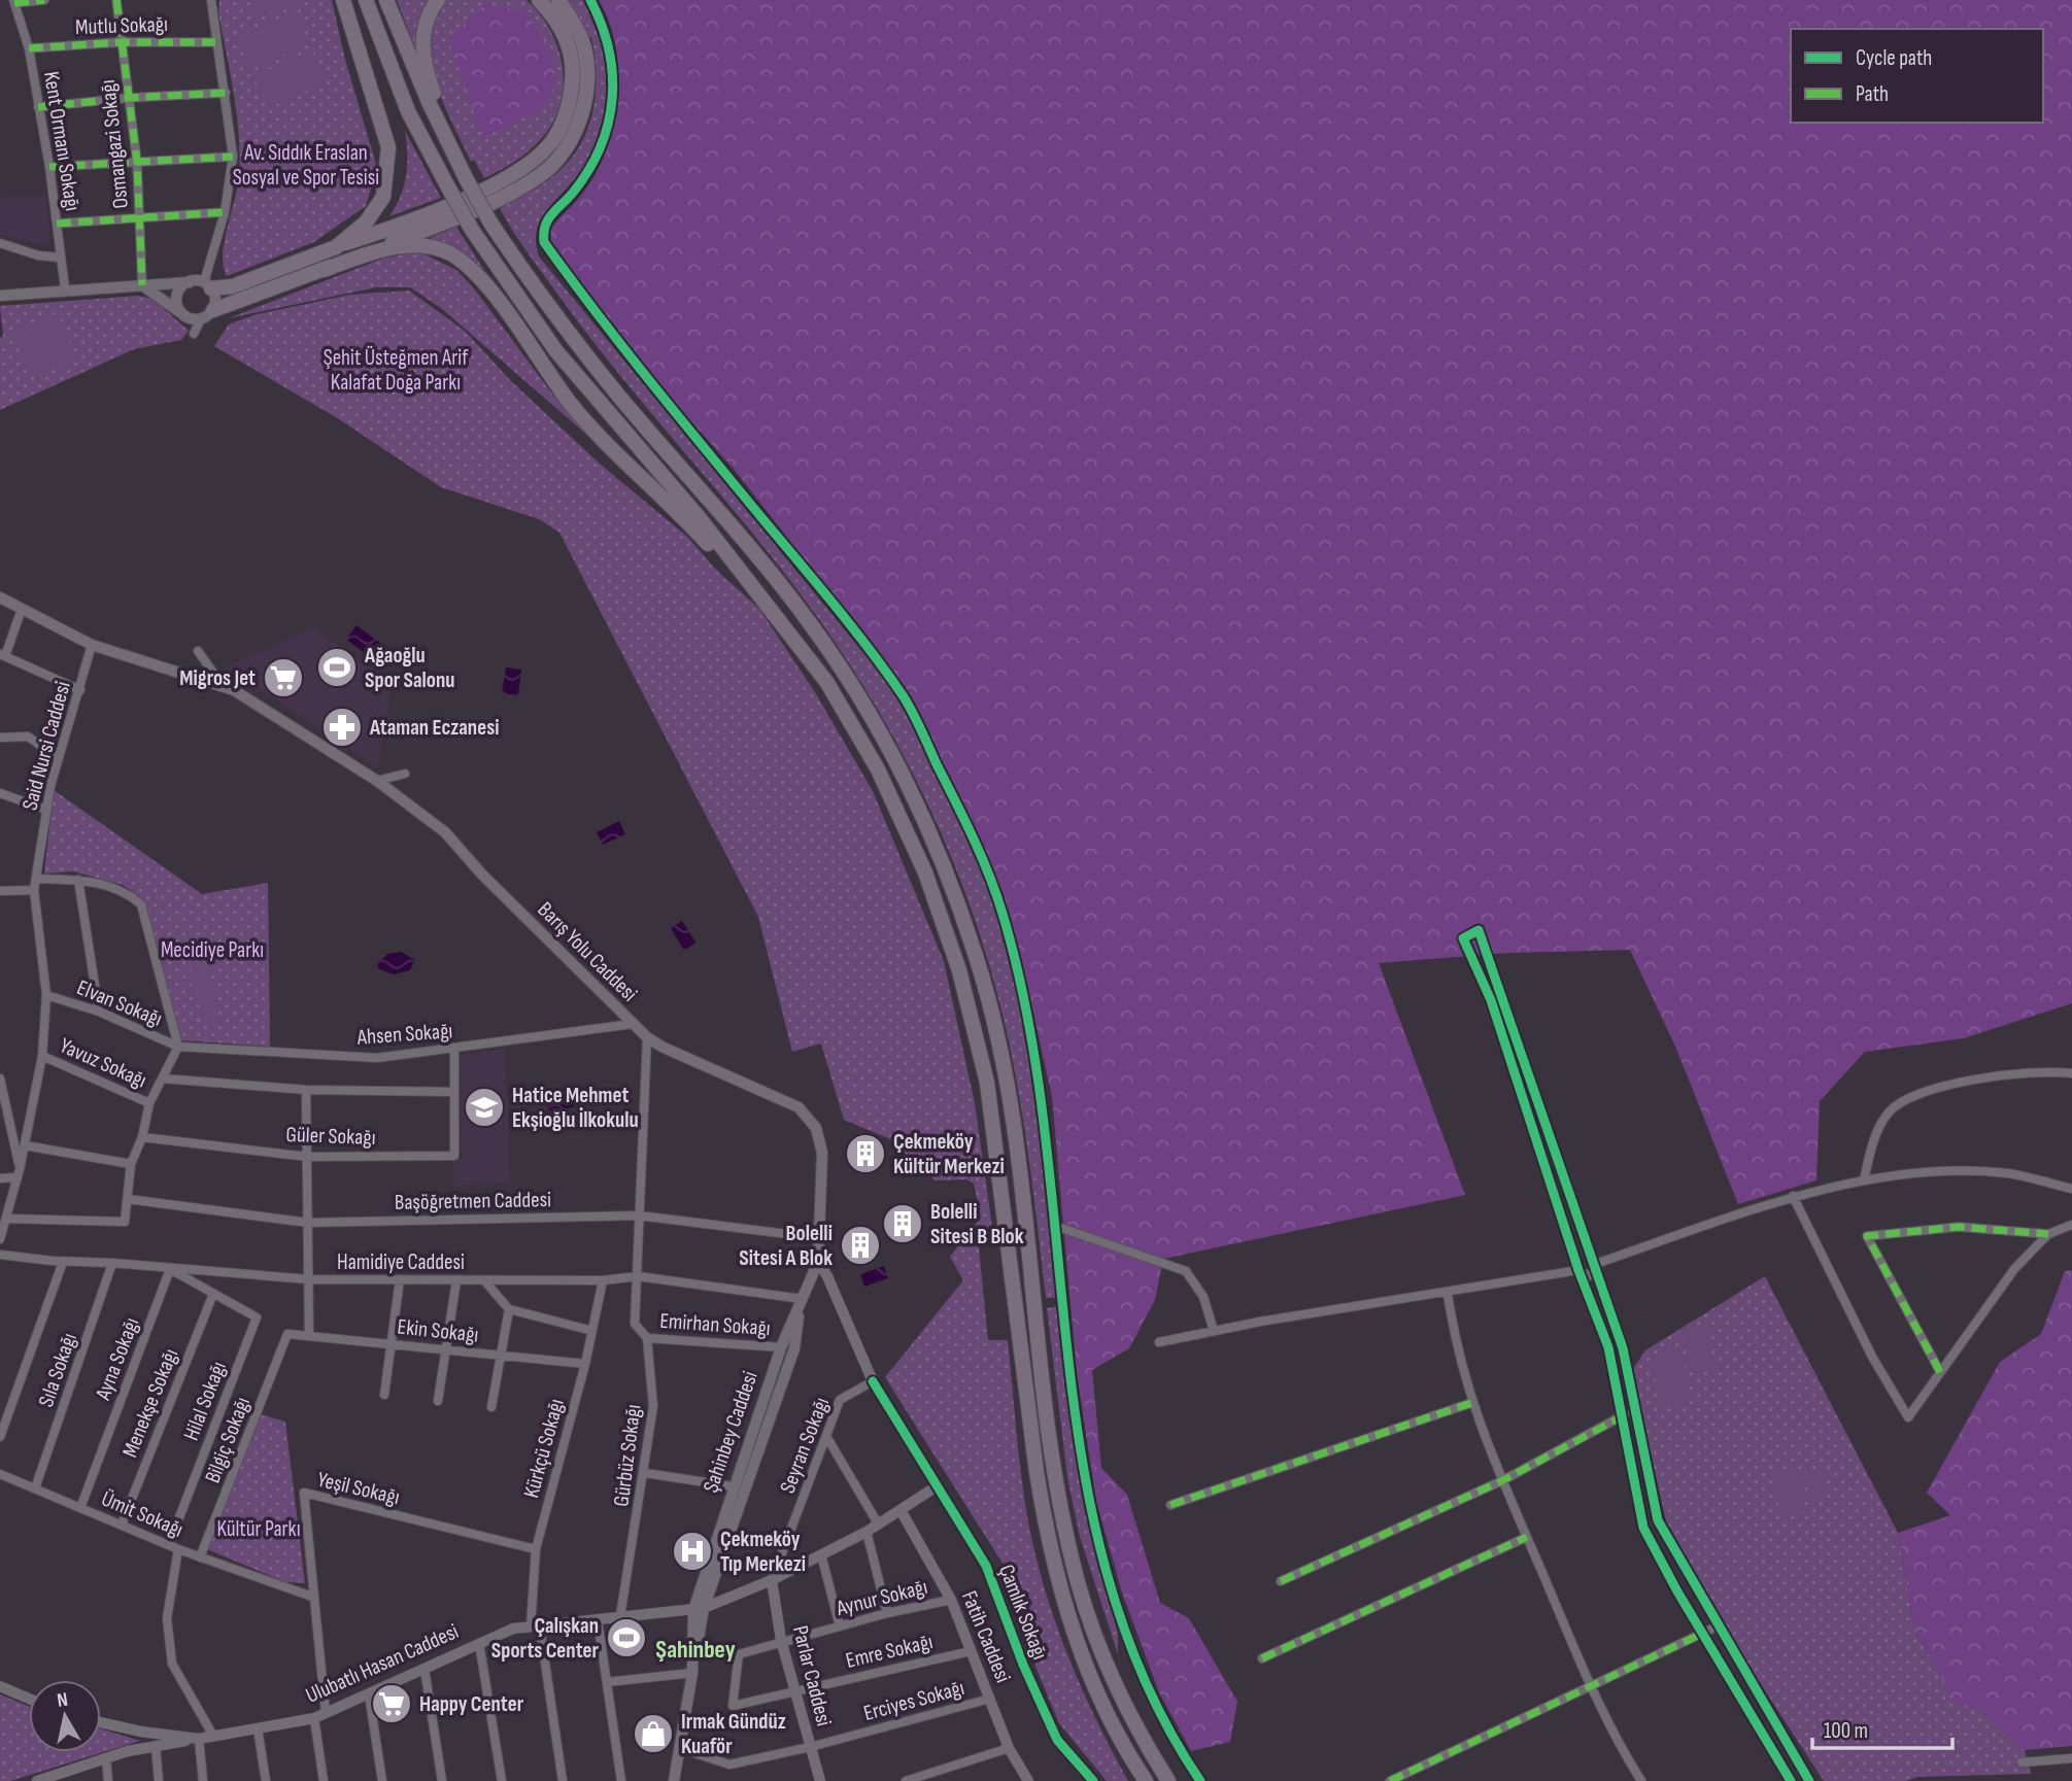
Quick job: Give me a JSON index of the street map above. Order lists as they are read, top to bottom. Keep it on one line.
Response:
{"streets":{"main road":["Barış Yolu Caddesi","Şahinbey Caddesi"],"street":["Mutlu Sokağı","Kent Ormanı Sokağı","Osmangazi Sokağı","Said Nursi Caddesi","Elvan Sokağı","Ahsen Sokağı","Yavuz Sokağı","Güler Sokağı","Başöğretmen Caddesi","Hamidiye Caddesi","Emirhan Sokağı","Ekin Sokağı","Ayna Sokağı","Sıla Sokağı","Hilal Sokağı","Menekşe Sokağı","Bilgiç Sokağı","Seyran Sokağı","Kürkçü Sokağı","Gürbüz Sokağı","Yeşil Sokağı","Ümit Sokağı","Aynur Sokağı","Çamlık Sokağı","Fatih Caddesi","Emre Sokağı","Ulubatlı Hasan Caddesi","Parlar Caddesi","Erciyes Sokağı"]},"crossings":[["Mutlu Sokağı","Kent Ormanı Sokağı"],["Mutlu Sokağı","Osmangazi Sokağı"],["Said Nursi Caddesi","Barış Yolu Caddesi"],["Said Nursi Caddesi","Elvan Sokağı"],["Said Nursi Caddesi","Yavuz Sokağı"],["Barış Yolu Caddesi","Ahsen Sokağı"],["Barış Yolu Caddesi","Şahinbey Caddesi"],["Barış Yolu Caddesi","Gürbüz Sokağı"],["Elvan Sokağı","Ahsen Sokağı"],["Başöğretmen Caddesi","Şahinbey Caddesi"],["Başöğretmen Caddesi","Gürbüz Sokağı"],["Hamidiye Caddesi","Ayna Sokağı"],["Hamidiye Caddesi","Sıla Sokağı"],["Hamidiye Caddesi","Şahinbey Caddesi"],["Hamidiye Caddesi","Kürkçü Sokağı"],["Hamidiye Caddesi","Gürbüz Sokağı"],["Emirhan Sokağı","Şahinbey Caddesi"],["Emirhan Sokağı","Gürbüz Sokağı"],["Ekin Sokağı","Bilgiç Sokağı"],["Ekin Sokağı","Kürkçü Sokağı"],["Ayna Sokağı","Ümit Sokağı"],["Sıla Sokağı","Ümit Sokağı"],["Hilal Sokağı","Menekşe Sokağı"],["Hilal Sokağı","Ümit Sokağı"],["Menekşe Sokağı","Ümit Sokağı"],["Şahinbey Caddesi","Çamlık Sokağı"],["Şahinbey Caddesi","Ulubatlı Hasan Caddesi"],["Şahinbey Caddesi","Erciyes Sokağı"],["Bilgiç Sokağı","Ümit Sokağı"],["Seyran Sokağı","Çamlık Sokağı"],["Seyran Sokağı","Ulubatlı Hasan Caddesi"],["Seyran Sokağı","Parlar Caddesi"],["Kürkçü Sokağı","Yeşil Sokağı"],["Kürkçü Sokağı","Ulubatlı Hasan Caddesi"],["Gürbüz Sokağı","Ulubatlı Hasan Caddesi"],["Yeşil Sokağı","Ümit Sokağı"],["Yeşil Sokağı","Ulubatlı Hasan Caddesi"],["Aynur Sokağı","Fatih Caddesi"],["Aynur Sokağı","Emre Sokağı"],["Aynur Sokağı","Parlar Caddesi"],["Çamlık Sokağı","Ulubatlı Hasan Caddesi"],["Fatih Caddesi","Emre Sokağı"],["Fatih Caddesi","Ulubatlı Hasan Caddesi"],["Fatih Caddesi","Erciyes Sokağı"],["Emre Sokağı","Parlar Caddesi"],["Ulubatlı Hasan Caddesi","Parlar Caddesi"],["Parlar Caddesi","Erciyes Sokağı"]],"districts":["Şahinbey"],"parks":["Av. Sıddık Eraslan Sosyal ve Spor Tesisi","Şehit Üsteğmen Arif Kalafat Doğa Parkı","Mecidiye Parkı","Kültür Parkı"],"places":{"sports":["Ağaoğlu Spor Salonu","Çalışkan Sports Center"],"supermarket":["Migros Jet","Happy Center"],"pharmacy":["Ataman Eczanesi"],"school or university":["Hatice Mehmet Ekşioğlu İlkokulu"],"building":["Çekmeköy Kültür Merkezi","Bolelli Sitesi B Blok","Bolelli Sitesi A Blok"],"hospital":["Çekmeköy Tıp Merkezi"],"shop":["Irmak Gündüz Kuaför"]},"legend":["Cycle path","Path"],"scale_bar":"100 m","north":"top"}
